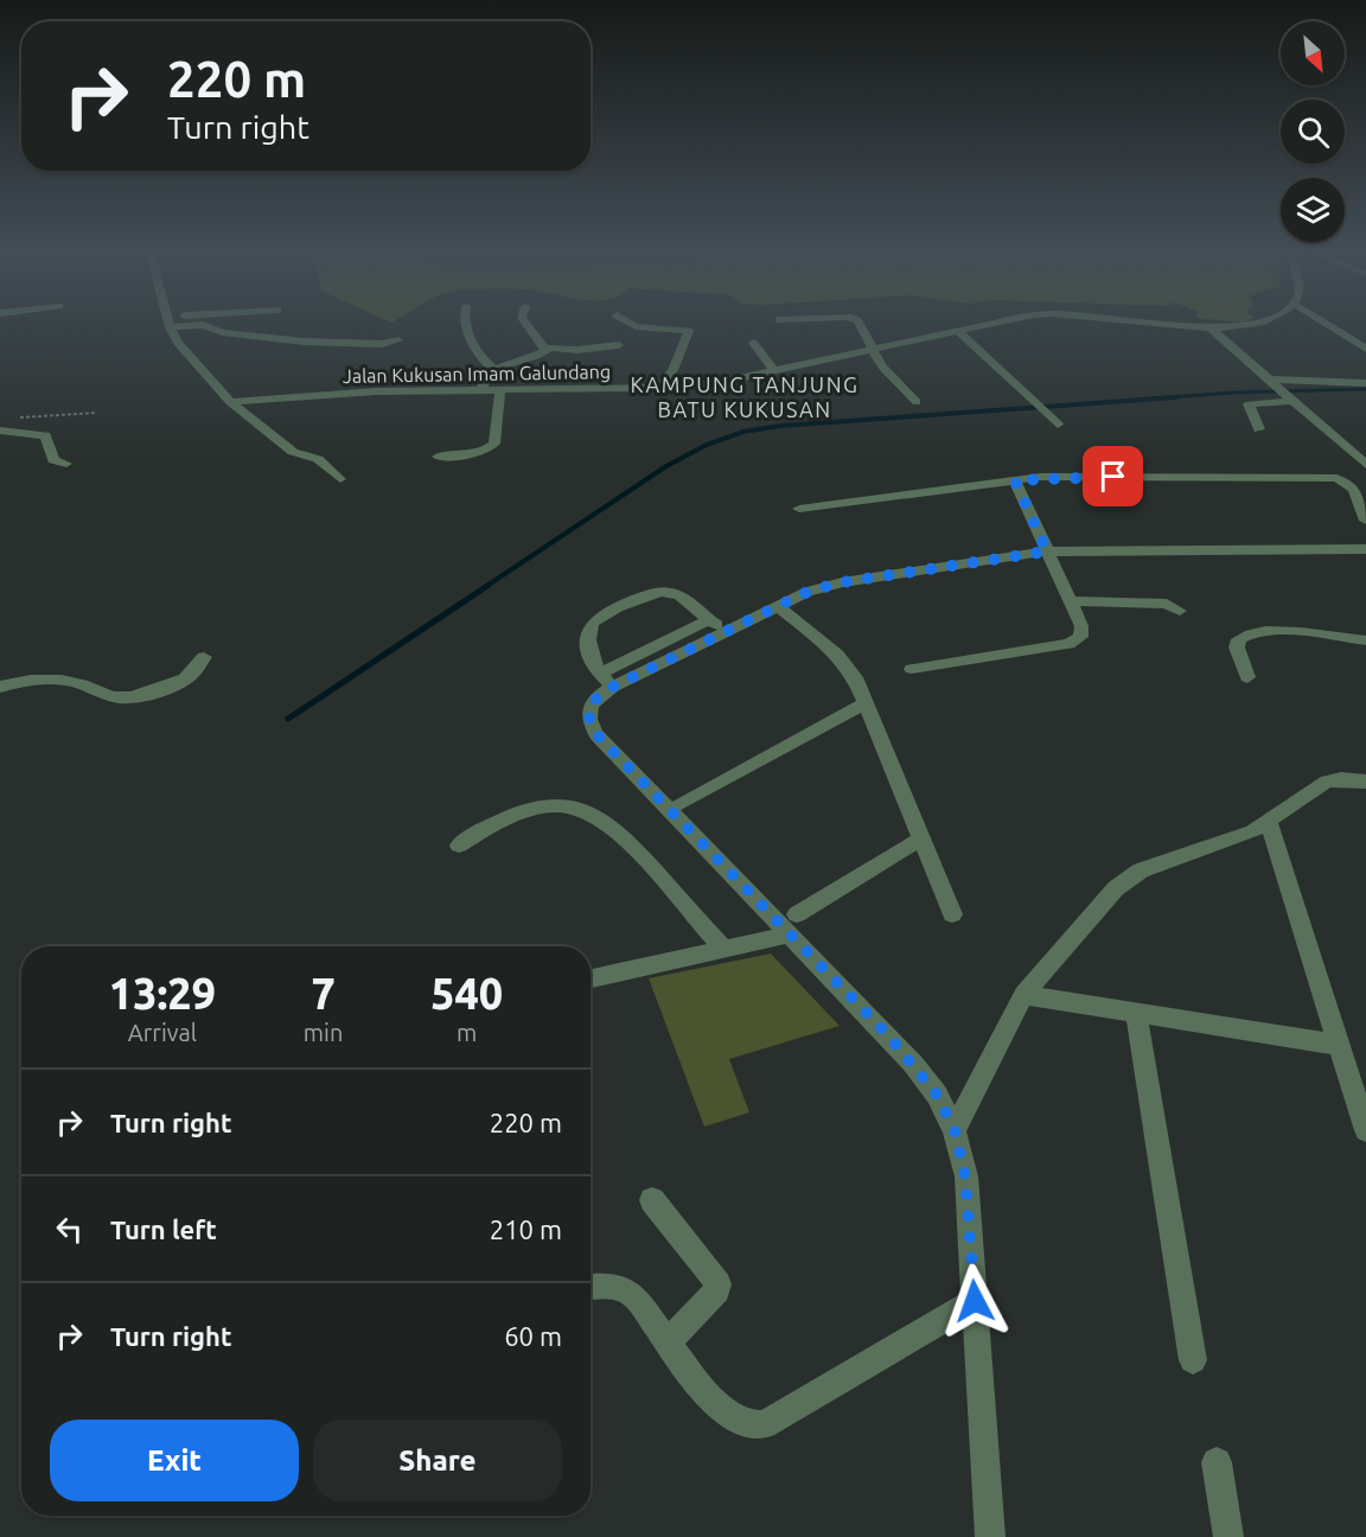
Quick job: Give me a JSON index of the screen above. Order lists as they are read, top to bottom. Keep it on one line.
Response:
{"streets":{"street":["Jalan Kukusan Imam Galundang"]},"districts":["KAMPUNG TANJUNG BATU KUKUSAN"],"north":"bottom right","page":{"turn":["220 m","Turn right"],"eta":["13:29","Arrival","7","min","540","m"],"list":[{"name":"Turn right","value":"220 m"},{"name":"Turn left","value":"210 m"},{"name":"Turn right","value":"60 m"}],"buttons":["Exit","Share"]}}
